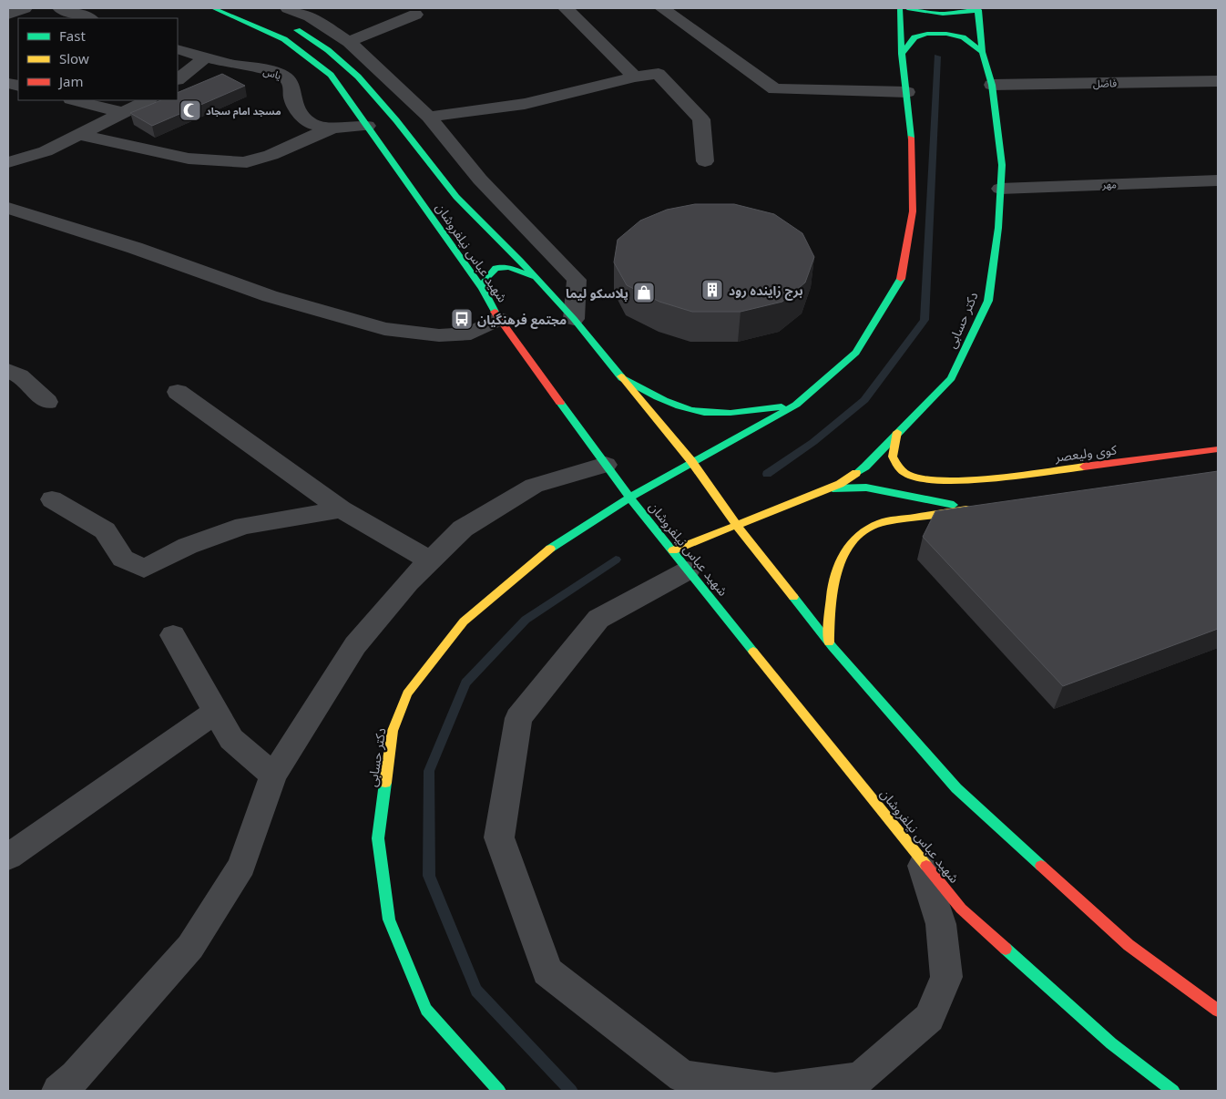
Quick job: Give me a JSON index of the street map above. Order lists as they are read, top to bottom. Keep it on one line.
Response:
{"streets":{"main road":["شهید عباس نیلفروشان","دکتر حسابی","کوی ولیعصر"],"street":["یاس","فاضل","مهر"]},"crossings":[["یاس","شهید عباس نیلفروشان"],["فاضل","دکتر حسابی"],["مهر","دکتر حسابی"],["شهید عباس نیلفروشان","دکتر حسابی"],["دکتر حسابی","کوی ولیعصر"]],"places":{"mosque":["مسجد امام سجاد"],"building":["برج زاینده رود"],"shop":["پلاسکو لیما"],"bus stop":["مجتمع فرهنگیان"]},"legend":["Fast","Slow","Jam"]}
